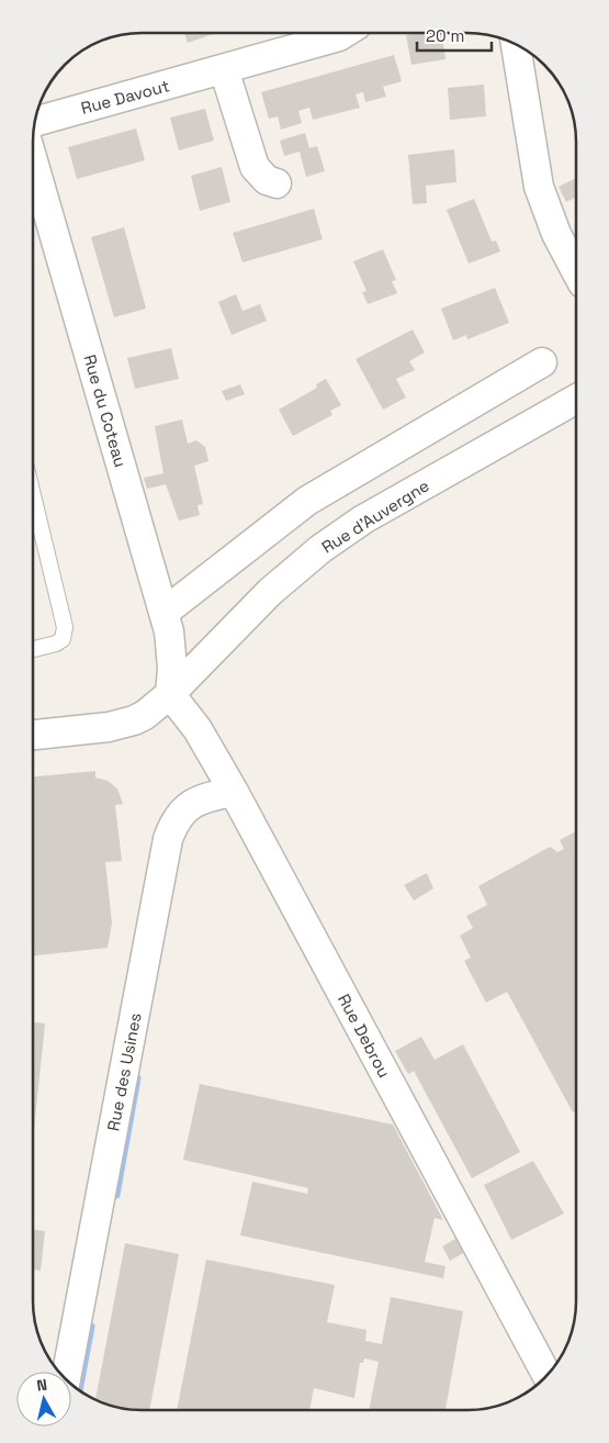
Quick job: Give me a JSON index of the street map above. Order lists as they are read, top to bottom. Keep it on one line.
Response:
{"streets":{"street":["Rue Davout","Rue du Coteau","Rue d'Auvergne","Rue Debrou","Rue des Usines"]},"crossings":[["Rue du Coteau","Rue d'Auvergne"],["Rue du Coteau","Rue Debrou"],["Rue d'Auvergne","Rue Debrou"],["Rue Debrou","Rue des Usines"]],"scale_bar":"20 m","north":"top"}
